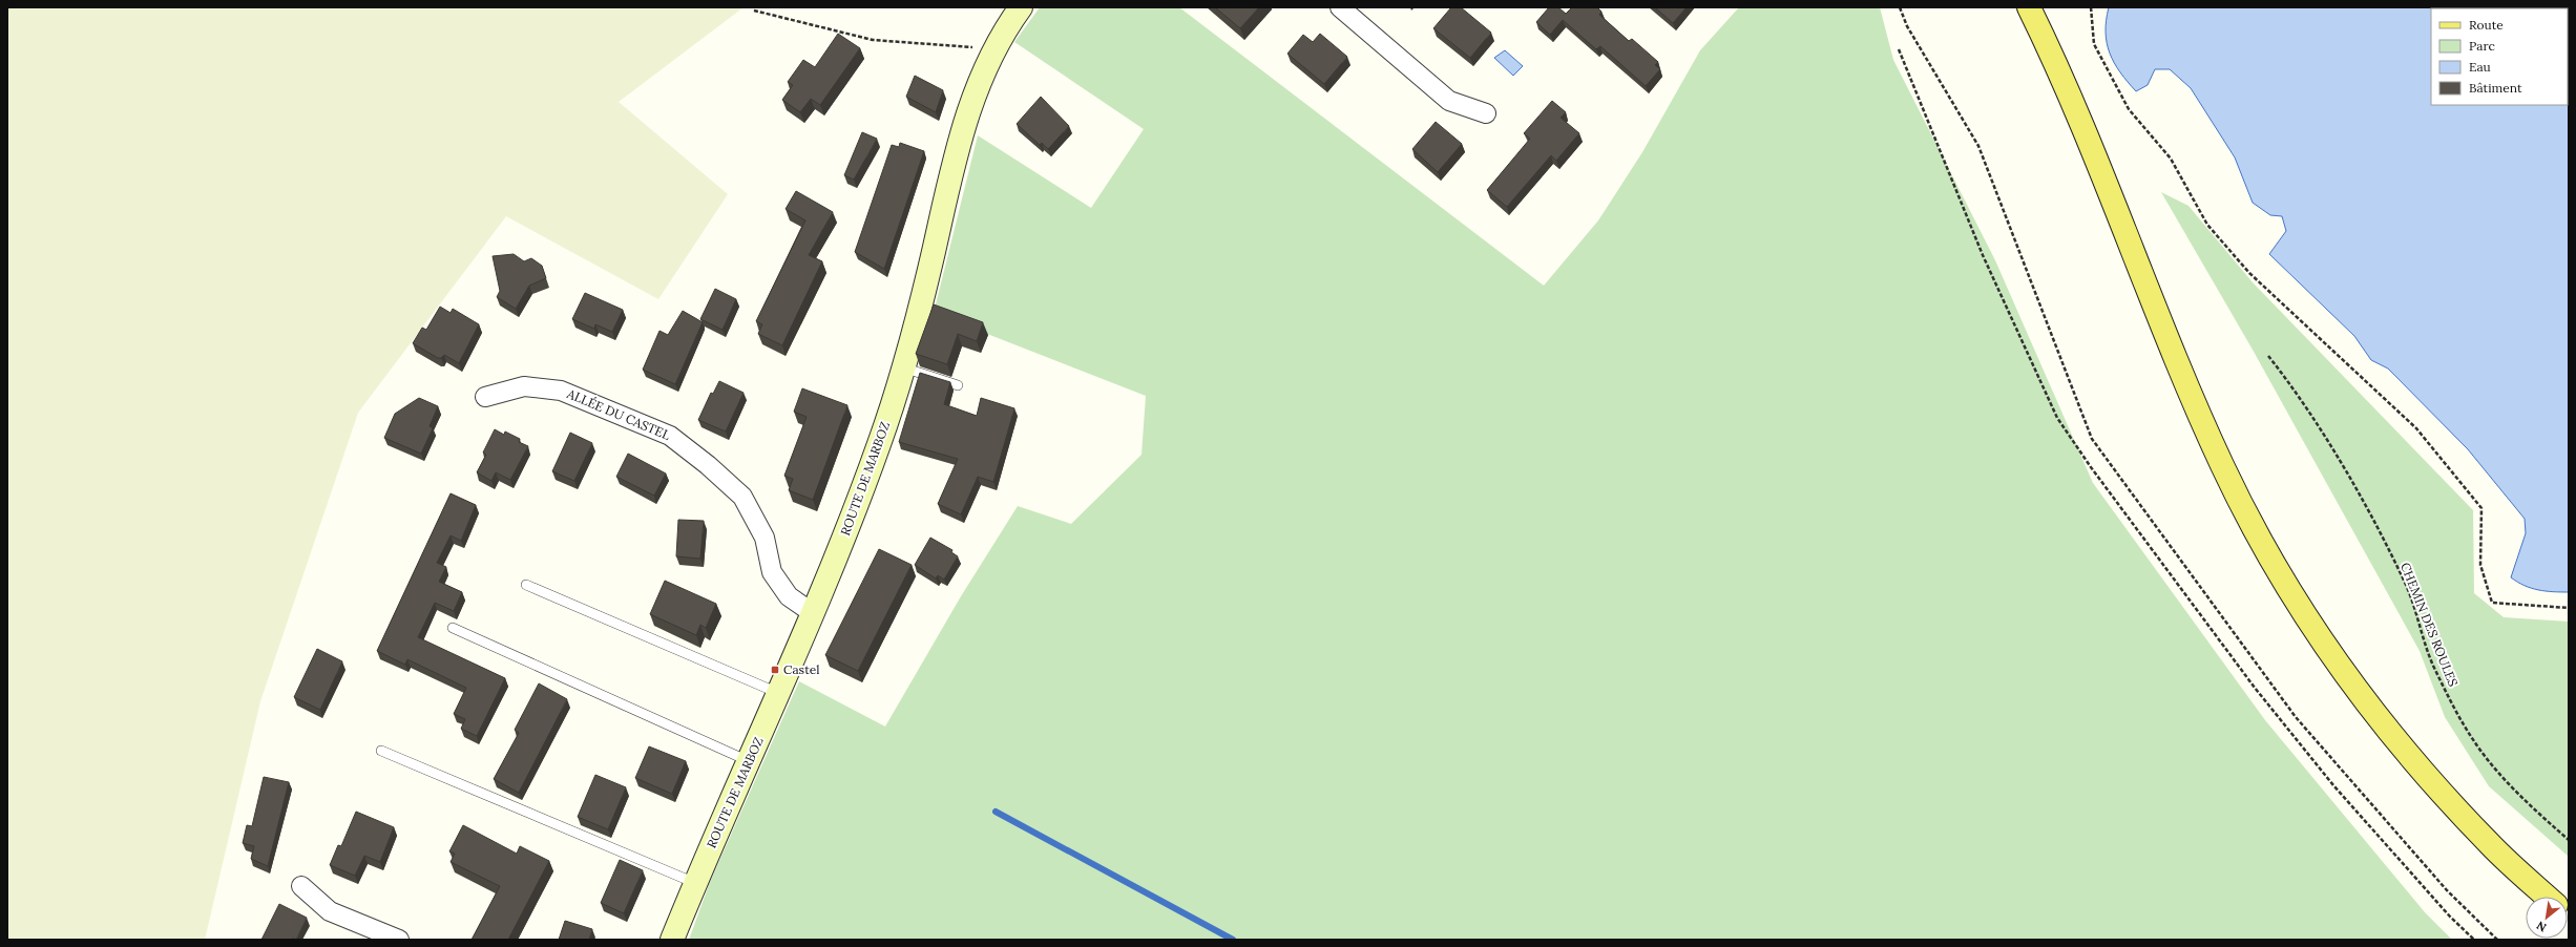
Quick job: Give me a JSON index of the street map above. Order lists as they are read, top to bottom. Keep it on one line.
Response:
{"streets":{"main road":["ROUTE DE MARBOZ"],"street":["ALLÉE DU CASTEL"],"path":["CHEMIN DES ROULES"]},"crossings":[["ALLÉE DU CASTEL","ROUTE DE MARBOZ"]],"places":{"transit":["Castel"]},"legend":["Route","Parc","Eau","Bâtiment"],"north":"bottom left"}
